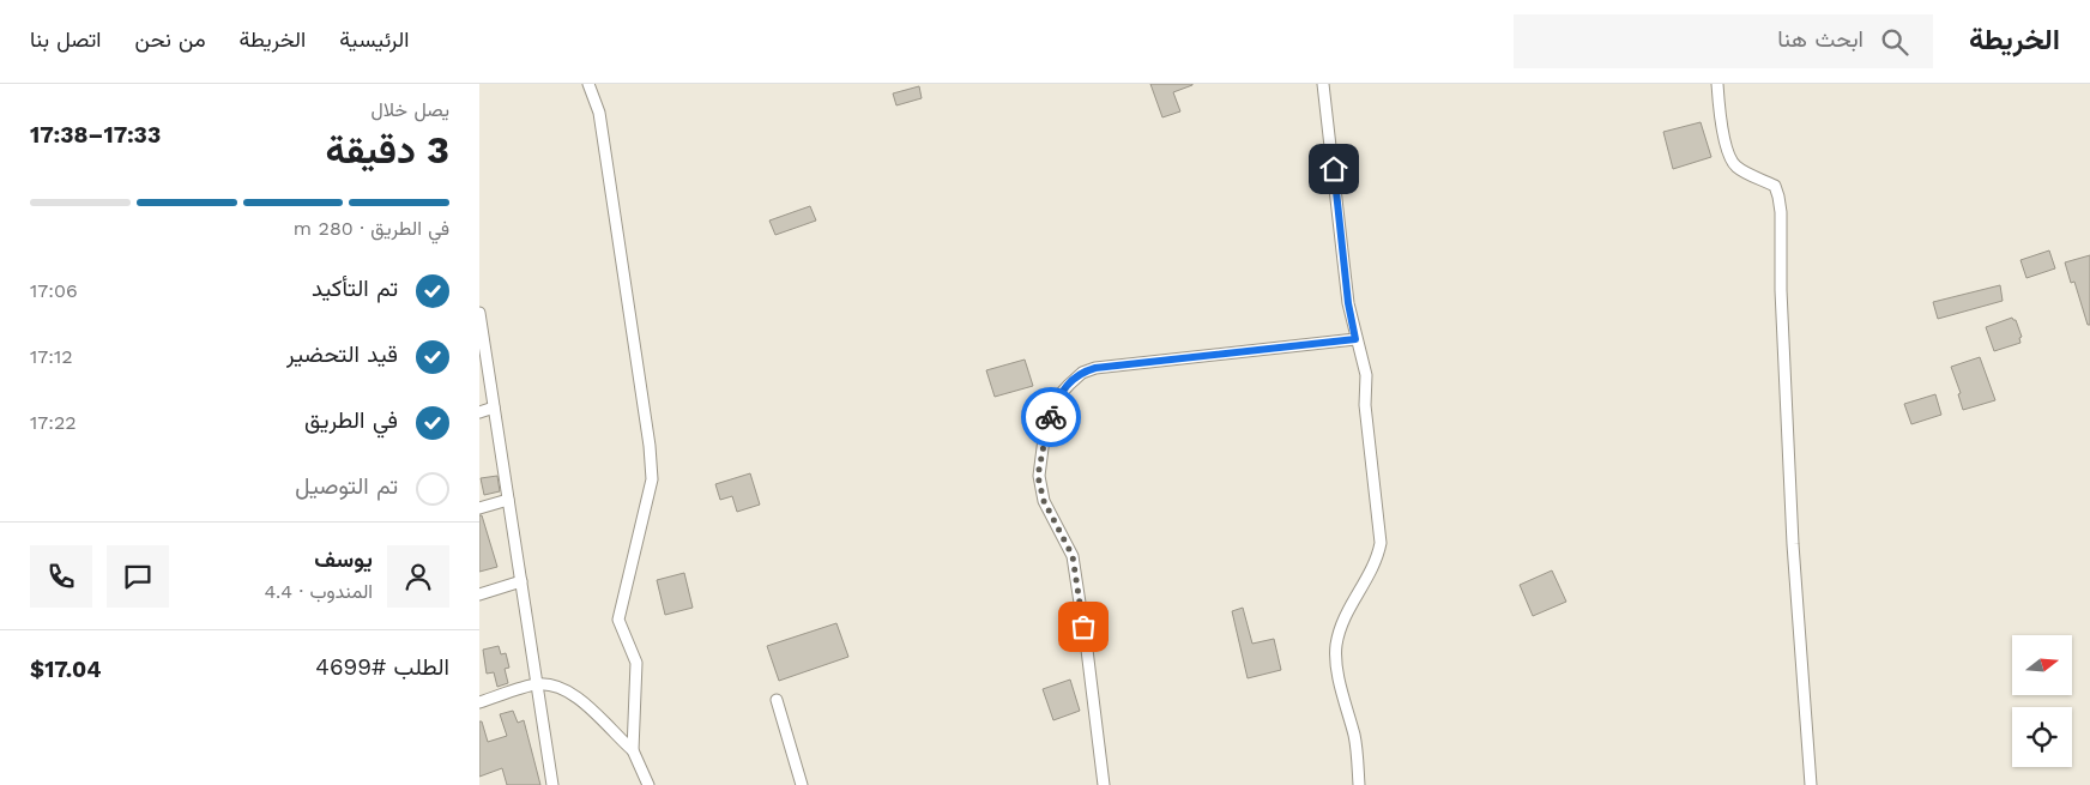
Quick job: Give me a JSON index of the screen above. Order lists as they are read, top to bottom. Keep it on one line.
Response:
{"north":"right","page":{"header":"الخريطة","search":"ابحث هنا","nav":["الرئيسية","الخريطة","من نحن","اتصل بنا"],"heading":["3 دقيقة","يصل خلال","17:33–17:38"],"panel":["يوسف","المندوب · 4.4","الطلب #4699","$17.04"],"bar":"في الطريق · 280 m","list":[["تم التأكيد","17:06"],["قيد التحضير","17:12"],["في الطريق","17:22"],"تم التوصيل"]}}
